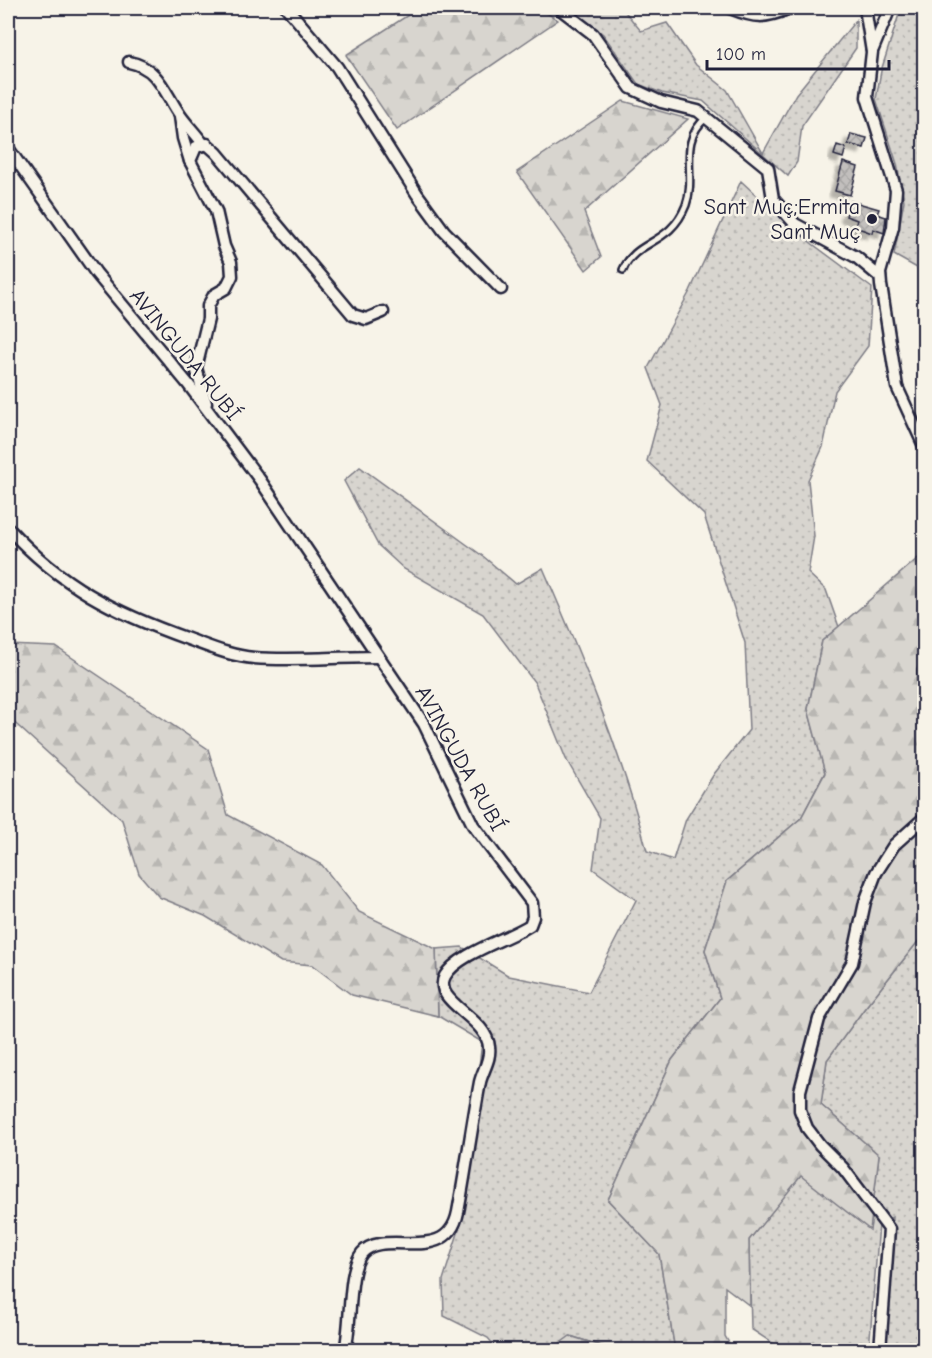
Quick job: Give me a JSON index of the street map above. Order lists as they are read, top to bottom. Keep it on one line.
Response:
{"streets":{"street":["AVINGUDA RUBÍ"]},"places":["Sant Muç;Ermita Sant Muç"],"scale_bar":"100 m"}
